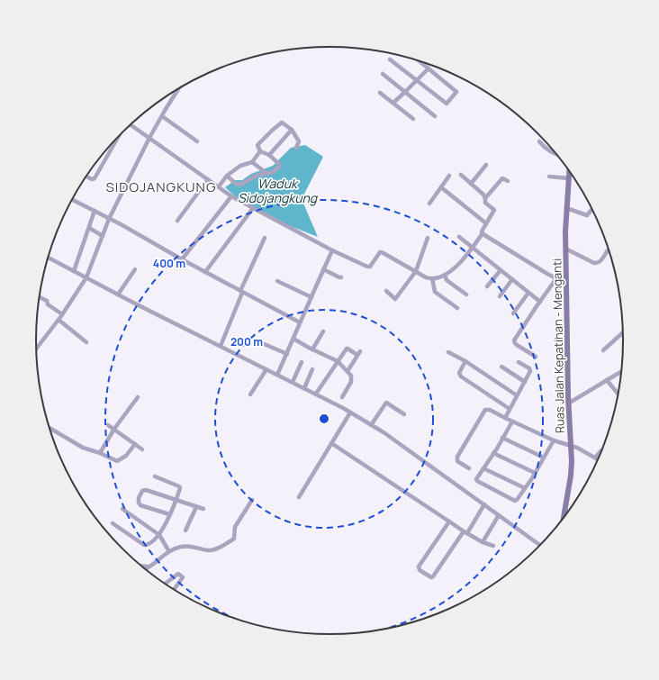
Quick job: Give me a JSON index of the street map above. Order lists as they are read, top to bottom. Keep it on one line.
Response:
{"streets":{"main road":["Ruas Jalan Kepatihan - Menganti"]},"districts":["SIDOJANGKUNG"],"water":["Waduk Sidojangkung"],"rings":["400 m","200 m"]}
